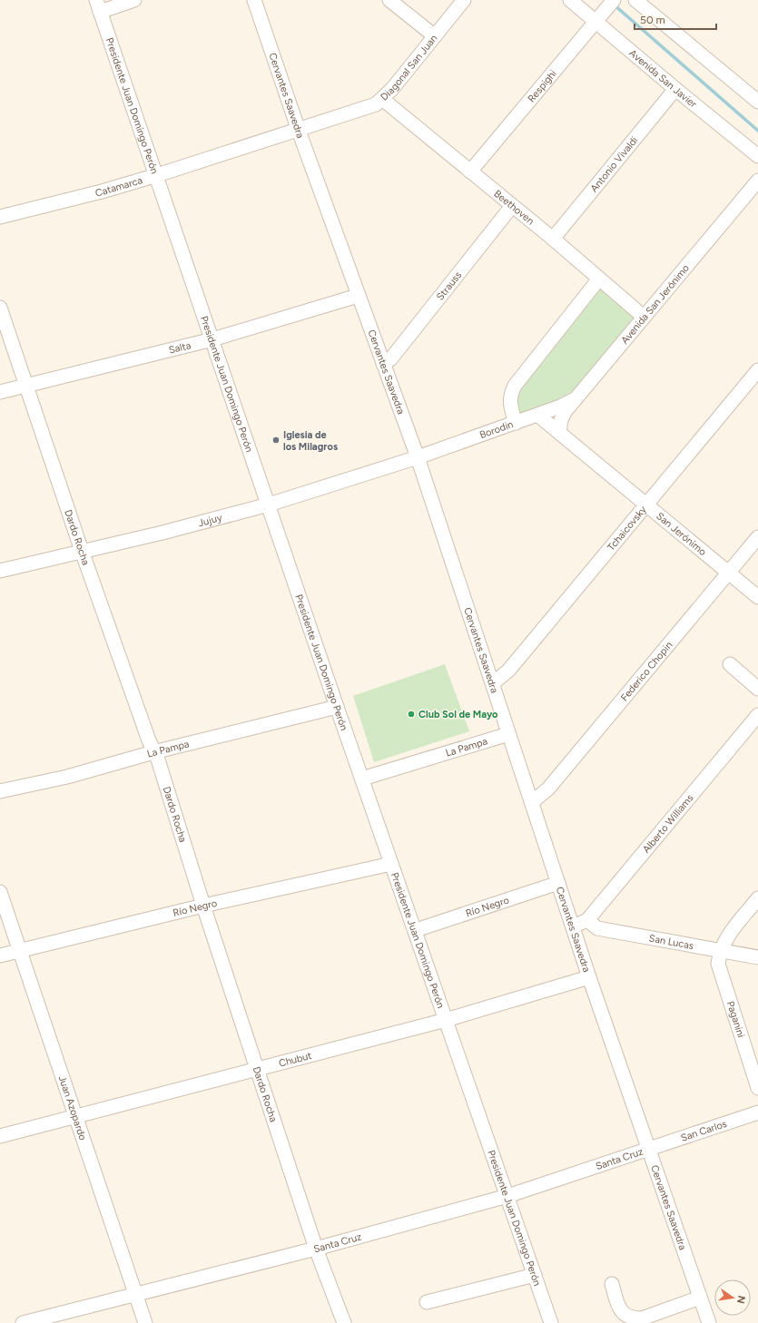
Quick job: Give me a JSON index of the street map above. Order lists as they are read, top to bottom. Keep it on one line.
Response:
{"streets":{"street":["Diagonal San Juan","Avenida San Javier","Respighi","Cervantes Saavedra","Presidente Juan Domingo Perón","Antonio Vivaldi","Catamarca","Beethoven","Strauss","Avenida San Jerónimo","Salta","Borodin","Jujuy","Tchaicovsky","San Jerónimo","Dardo Rocha","Federico Chopin","La Pampa","Alberto Williams","Río Negro","San Lucas","Paganini","Chubut","Juan Azopardo","San Carlos","Santa Cruz"]},"crossings":[["Diagonal San Juan","Cervantes Saavedra"],["Diagonal San Juan","Catamarca"],["Diagonal San Juan","Beethoven"],["Avenida San Javier","Respighi"],["Avenida San Javier","Antonio Vivaldi"],["Respighi","Beethoven"],["Cervantes Saavedra","Catamarca"],["Cervantes Saavedra","Strauss"],["Cervantes Saavedra","Salta"],["Cervantes Saavedra","Borodin"],["Cervantes Saavedra","Jujuy"],["Cervantes Saavedra","Tchaicovsky"],["Cervantes Saavedra","Federico Chopin"],["Cervantes Saavedra","La Pampa"],["Cervantes Saavedra","Alberto Williams"],["Cervantes Saavedra","Río Negro"],["Cervantes Saavedra","Chubut"],["Cervantes Saavedra","San Carlos"],["Cervantes Saavedra","Santa Cruz"],["Presidente Juan Domingo Perón","Catamarca"],["Presidente Juan Domingo Perón","Salta"],["Presidente Juan Domingo Perón","Jujuy"],["Presidente Juan Domingo Perón","La Pampa"],["Presidente Juan Domingo Perón","Río Negro"],["Presidente Juan Domingo Perón","Chubut"],["Presidente Juan Domingo Perón","Santa Cruz"],["Antonio Vivaldi","Beethoven"],["Beethoven","Strauss"],["Beethoven","Avenida San Jerónimo"],["Avenida San Jerónimo","Borodin"],["Avenida San Jerónimo","San Jerónimo"],["Salta","Dardo Rocha"],["Borodin","Jujuy"],["Borodin","San Jerónimo"],["Jujuy","Dardo Rocha"],["Tchaicovsky","San Jerónimo"],["San Jerónimo","Federico Chopin"],["Dardo Rocha","La Pampa"],["Dardo Rocha","Río Negro"],["Dardo Rocha","Chubut"],["Dardo Rocha","Santa Cruz"],["Alberto Williams","San Lucas"],["Río Negro","Juan Azopardo"],["San Lucas","Paganini"],["Chubut","Juan Azopardo"],["Juan Azopardo","Santa Cruz"],["San Carlos","Santa Cruz"]],"places":["Iglesia de los Milagros","Club Sol de Mayo"],"scale_bar":"50 m","north":"right"}
